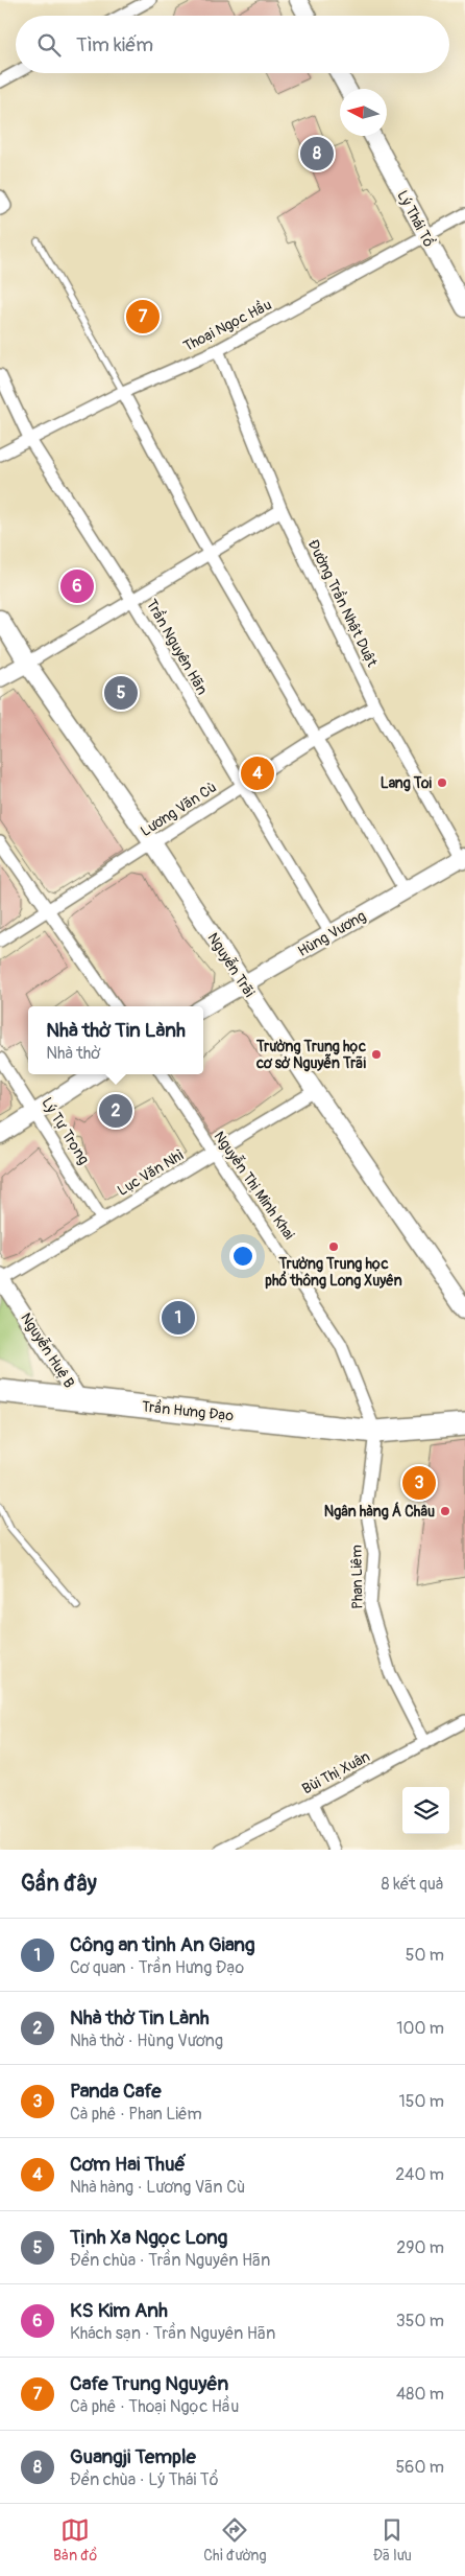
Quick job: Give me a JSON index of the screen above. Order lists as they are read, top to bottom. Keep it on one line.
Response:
{"streets":{"highway":["Trần Hưng Đạo"],"street":["Lý Thái Tổ","Thoại Ngọc Hầu","Đường Trần Nhật Duật","Trần Nguyên Hãn","Lương Vãn Cù","Hùng Vương","Nguyễn Trãi","Lý Tự Trọng","Lục Văn Nhì","Nguyễn Thị Minh Khai","Nguyễn Huệ B","Phan Liêm","Bùi Thị Xuân"]},"crossings":[["Lý Thái Tổ","Thoại Ngọc Hầu"],["Thoại Ngọc Hầu","Đường Trần Nhật Duật"],["Thoại Ngọc Hầu","Trần Nguyên Hãn"],["Đường Trần Nhật Duật","Lương Vãn Cù"],["Đường Trần Nhật Duật","Hùng Vương"],["Trần Nguyên Hãn","Lương Vãn Cù"],["Trần Nguyên Hãn","Hùng Vương"],["Lương Vãn Cù","Nguyễn Trãi"],["Hùng Vương","Nguyễn Trãi"],["Nguyễn Trãi","Lục Văn Nhì"],["Lý Tự Trọng","Lục Văn Nhì"],["Lục Văn Nhì","Nguyễn Thị Minh Khai"],["Lục Văn Nhì","Nguyễn Huệ B"],["Nguyễn Thị Minh Khai","Trần Hưng Đạo"],["Nguyễn Thị Minh Khai","Phan Liêm"],["Nguyễn Huệ B","Trần Hưng Đạo"],["Trần Hưng Đạo","Phan Liêm"],["Phan Liêm","Bùi Thị Xuân"]],"places":["Lang Toi","Trường Trung học cơ sở Nguyễn Trãi","Trường Trung học phổ thông Long Xuyên","Ngân hàng Á Châu"],"north":"left","page":{"search":"Tìm kiếm","pins":["8","7","6","5","4","2","1","3"],"popup":["Nhà thờ Tin Lành","Nhà thờ"],"heading":["Gần đây","8 kết quả"],"list":[{"mark":"1","name":"Công an tỉnh An Giang","note":"Cơ quan · Trần Hưng Đạo","value":"50 m"},{"mark":"2","name":"Nhà thờ Tin Lành","note":"Nhà thờ · Hùng Vương","value":"100 m"},{"mark":"3","name":"Panda Cafe","note":"Cà phê · Phan Liêm","value":"150 m"},{"mark":"4","name":"Cơm Hai Thuế","note":"Nhà hàng · Lương Vãn Cù","value":"240 m"},{"mark":"5","name":"Tịnh Xa Ngọc Long","note":"Đền chùa · Trần Nguyên Hãn","value":"290 m"},{"mark":"6","name":"KS Kim Anh","note":"Khách sạn · Trần Nguyên Hãn","value":"350 m"},{"mark":"7","name":"Cafe Trung Nguyên","note":"Cà phê · Thoại Ngọc Hầu","value":"480 m"},{"mark":"8","name":"Guangji Temple","note":"Đền chùa · Lý Thái Tổ","value":"560 m"}],"nav":["Bản đồ","Chỉ đường","Đã lưu"]}}
